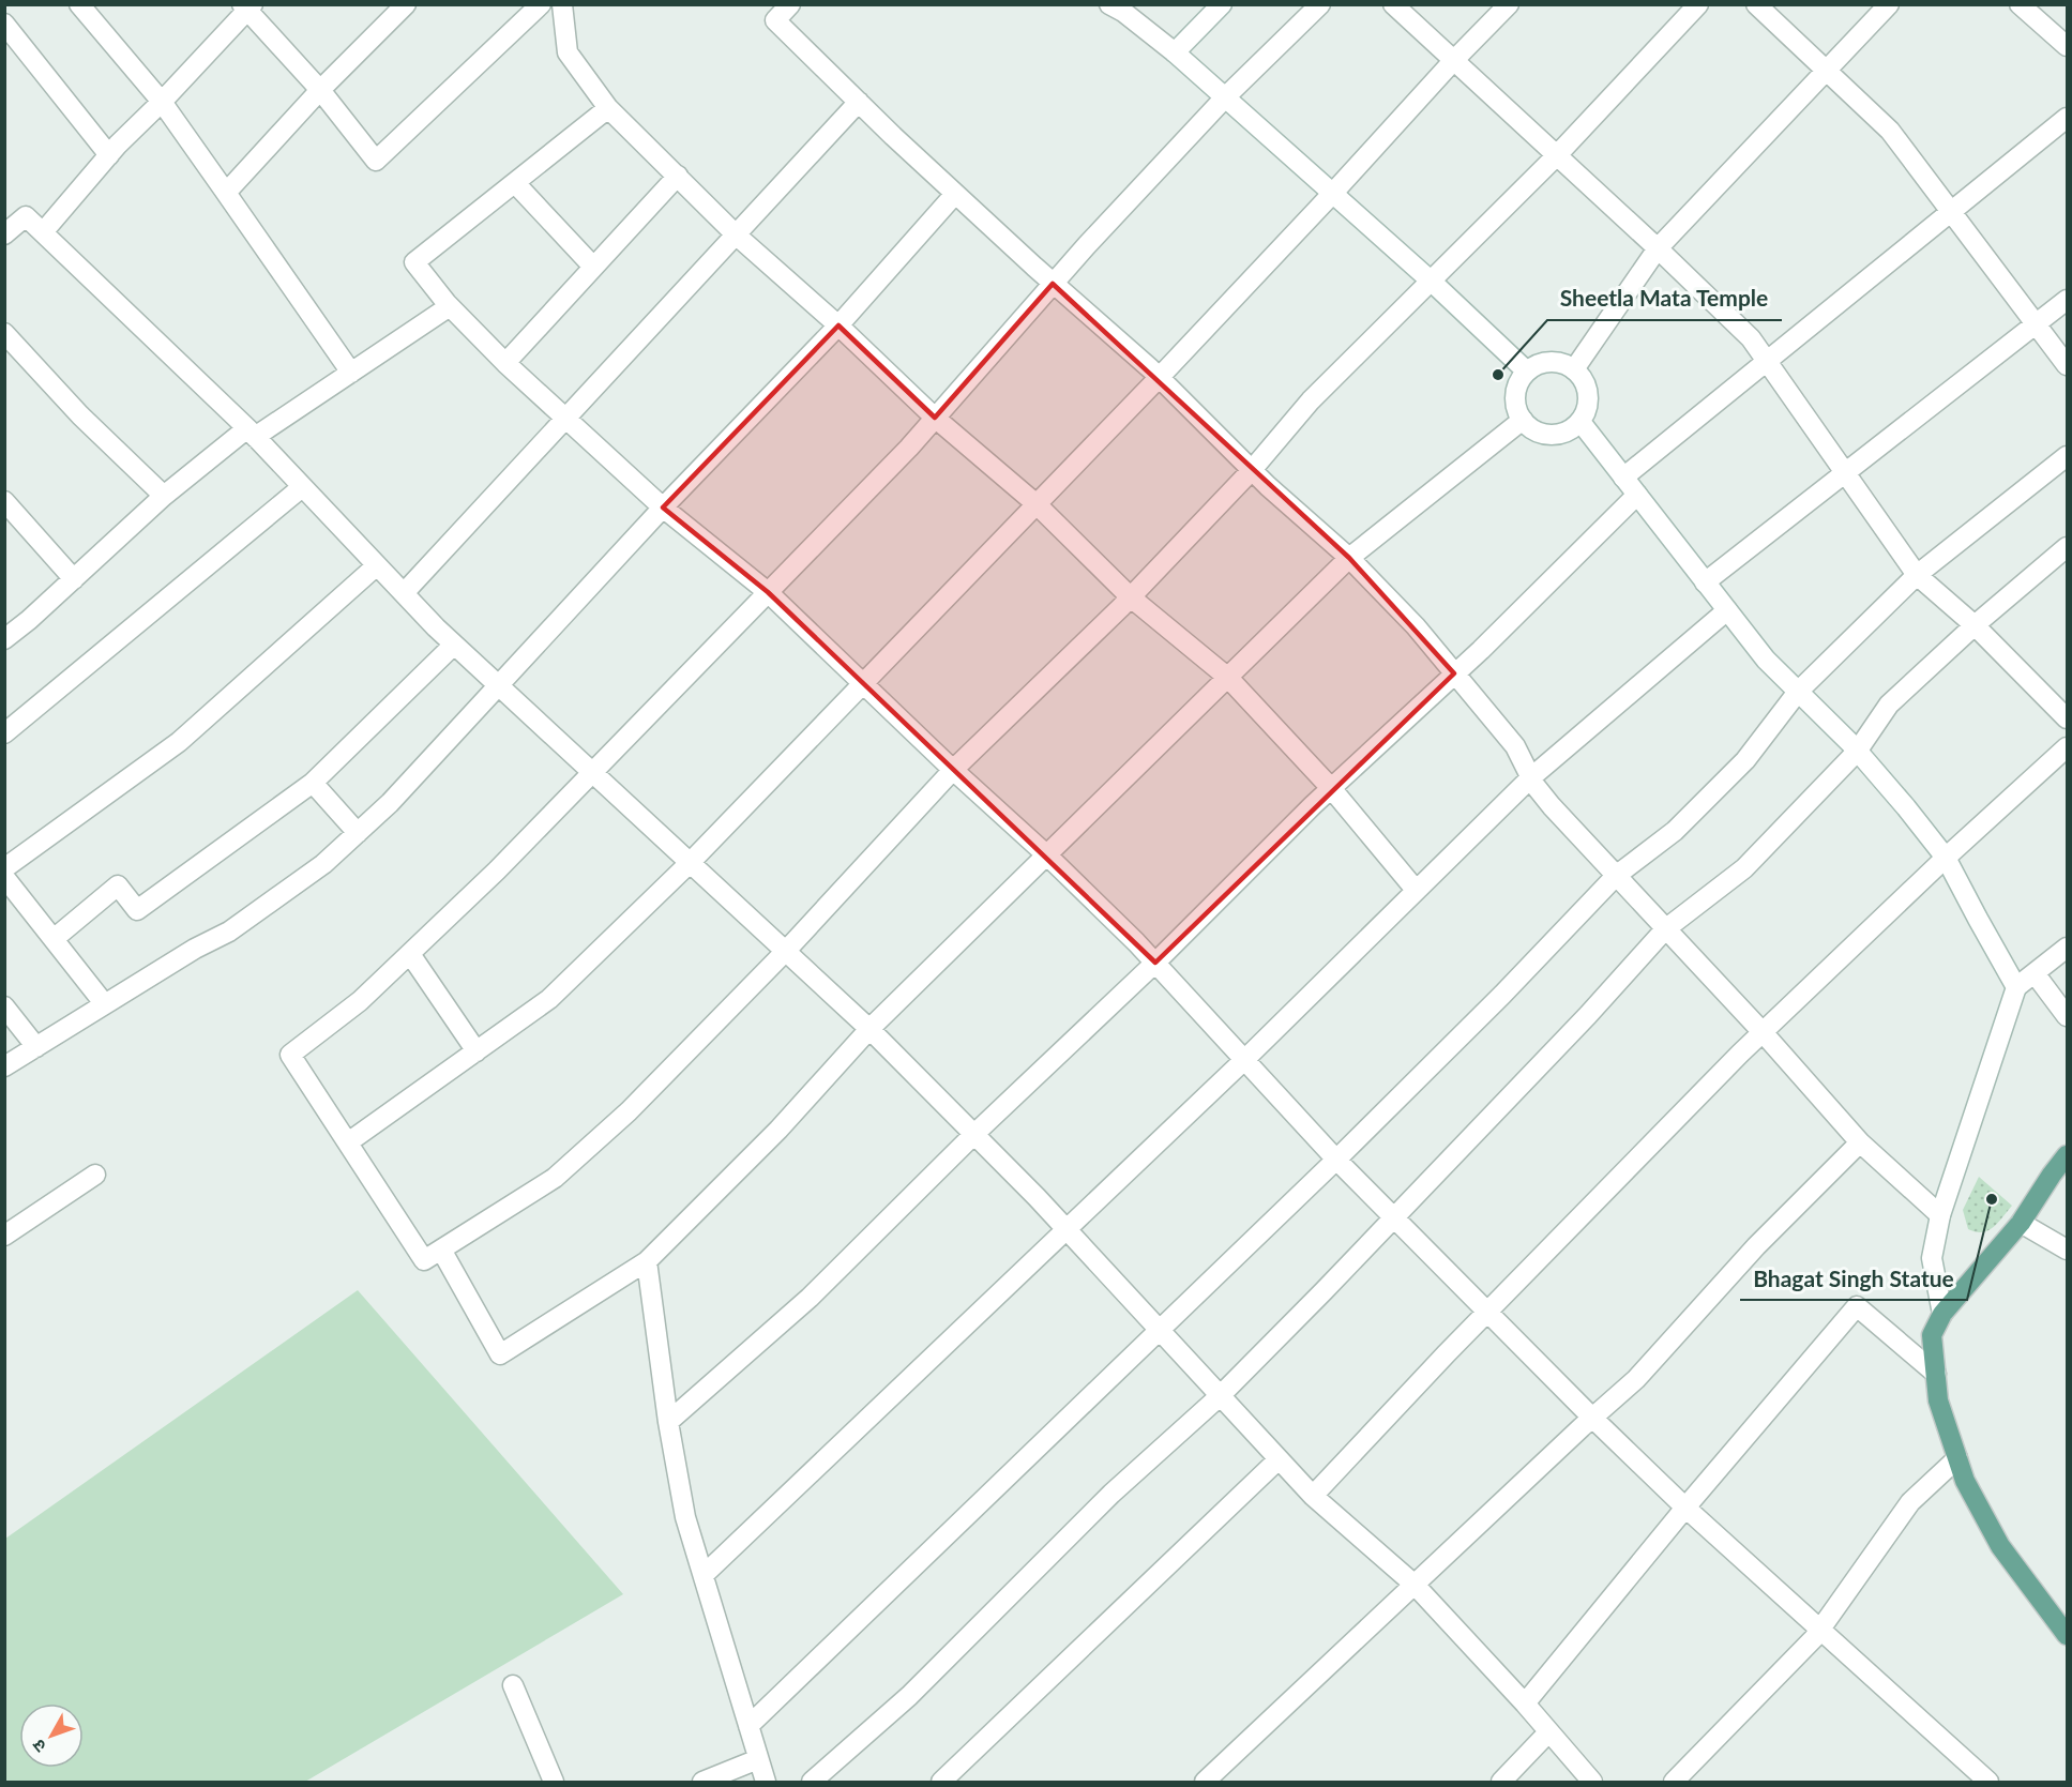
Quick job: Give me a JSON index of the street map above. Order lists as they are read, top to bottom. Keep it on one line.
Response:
{"places":["Sheetla Mata Temple","Bhagat Singh Statue"],"north":"bottom left"}
